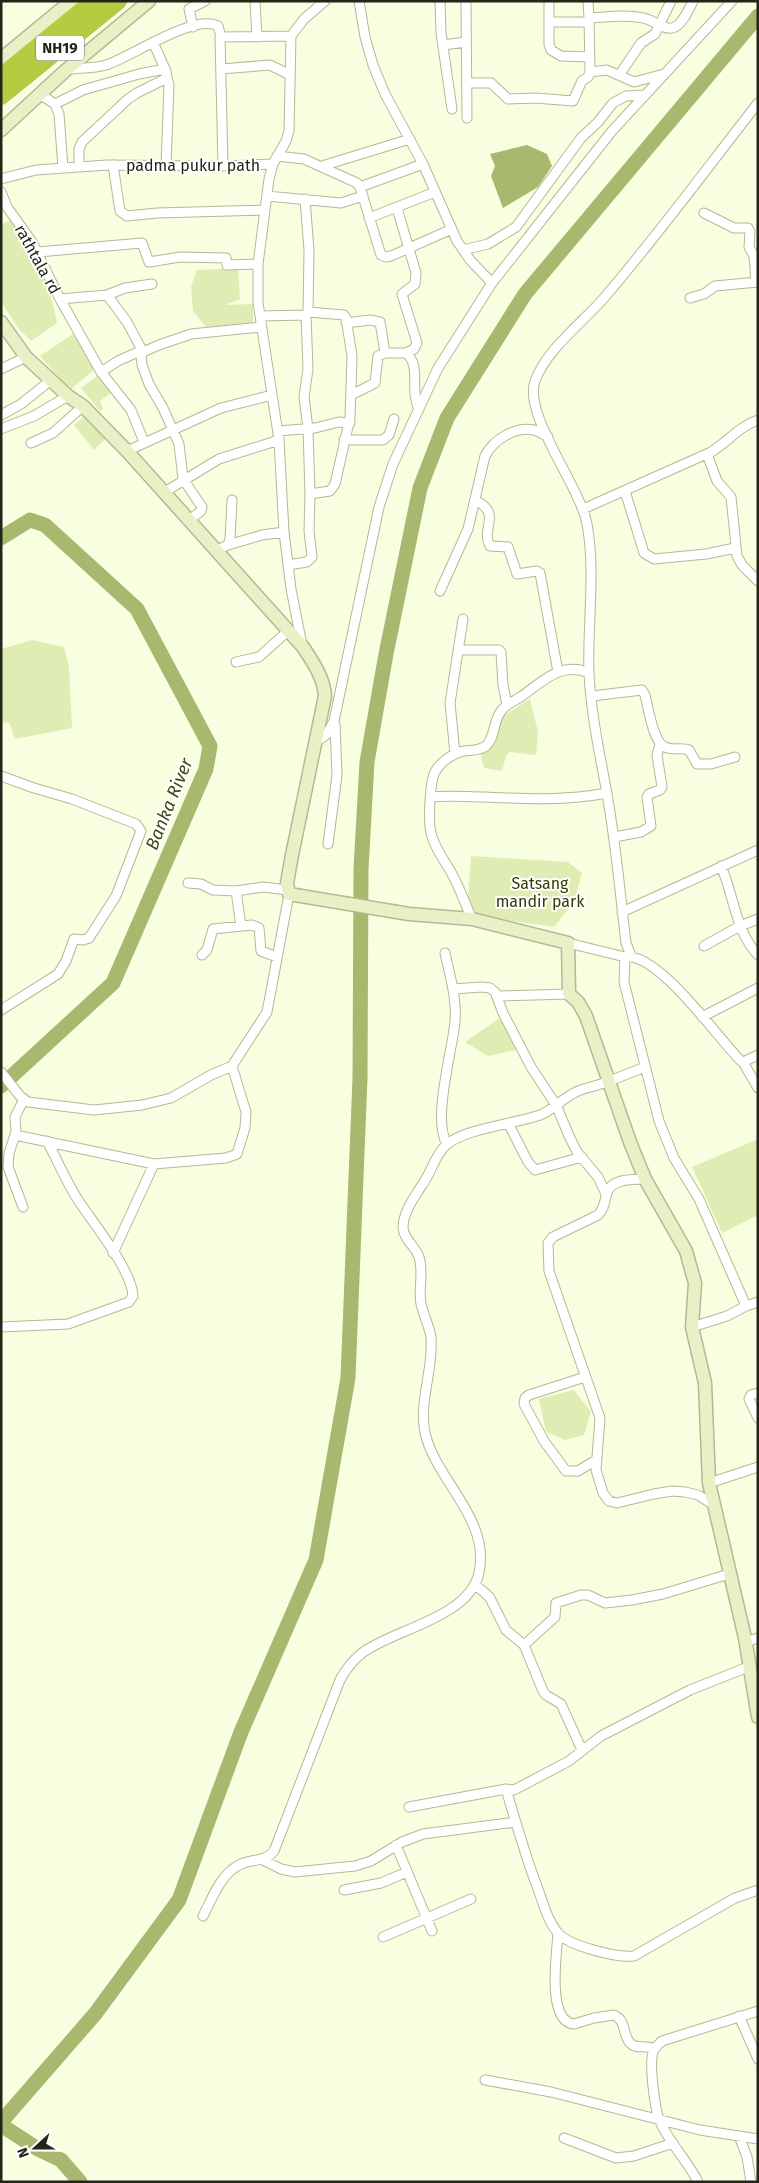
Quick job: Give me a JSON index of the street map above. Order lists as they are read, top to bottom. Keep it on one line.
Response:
{"streets":{"highway":["NH19"],"street":["padma pukur path","rathtala rd"]},"water":["Banka River"],"parks":["Satsang mandir park"],"north":"left"}
